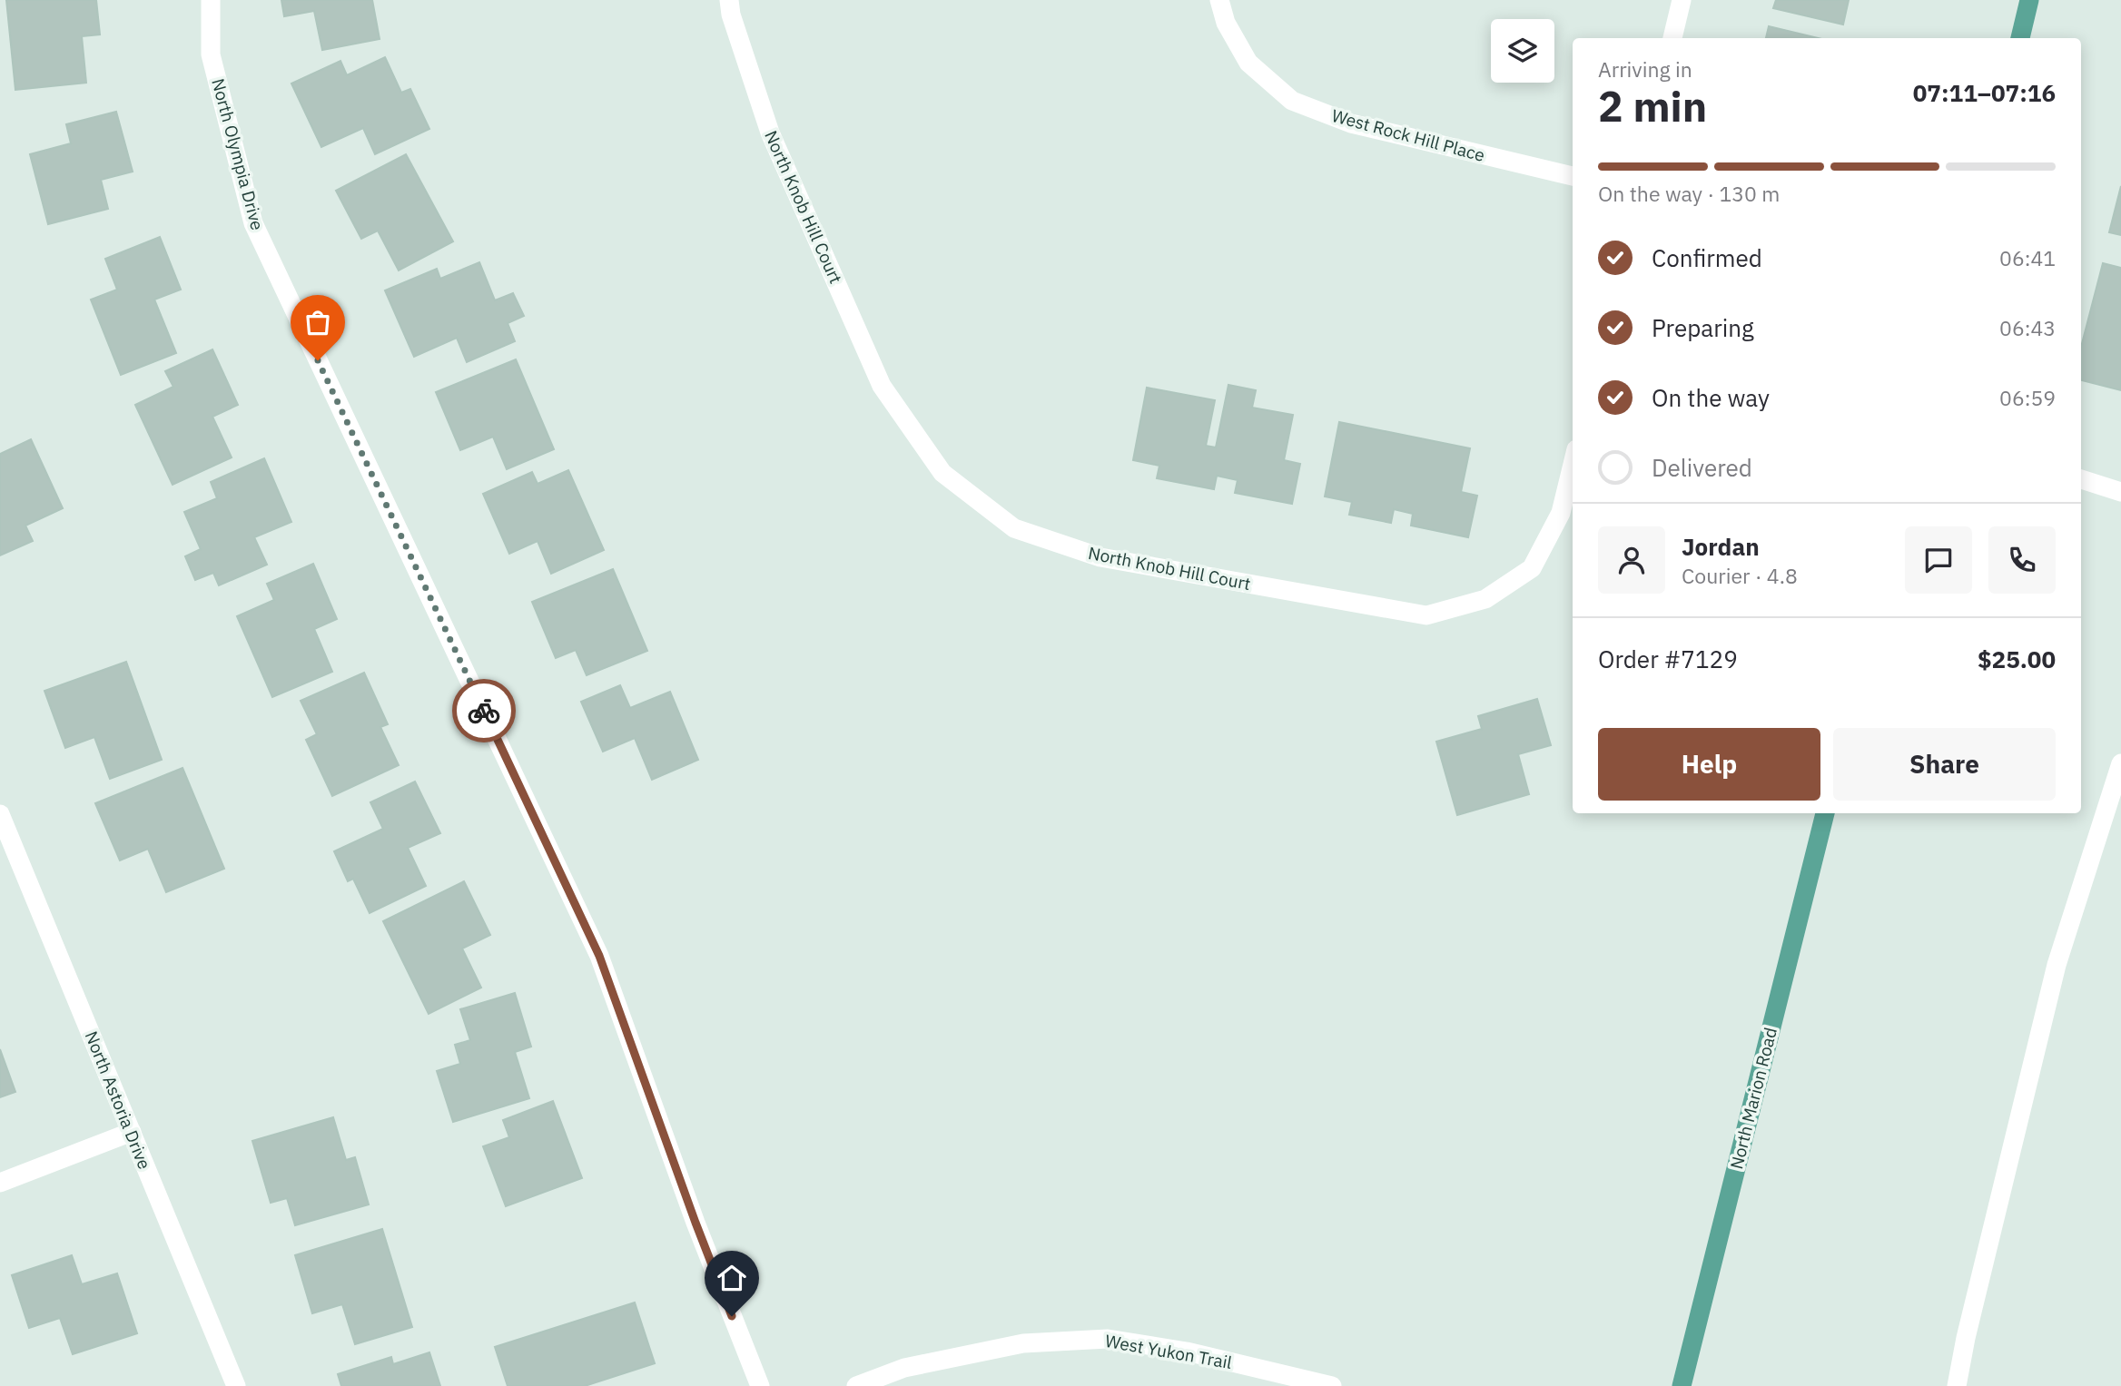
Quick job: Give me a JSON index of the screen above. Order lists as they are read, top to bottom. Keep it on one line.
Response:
{"streets":{"main road":["North Marion Road"],"street":["West Rock Hill Place","North Olympia Drive","North Knob Hill Court","North Astoria Drive","West Yukon Trail"]},"page":{"heading":["2 min","Arriving in","07:11–07:16"],"panel":["Jordan","Courier · 4.8","Order #7129","$25.00"],"bar":"On the way · 130 m","list":[["Confirmed","06:41"],["Preparing","06:43"],["On the way","06:59"],"Delivered"],"buttons":["Help","Share"]}}
